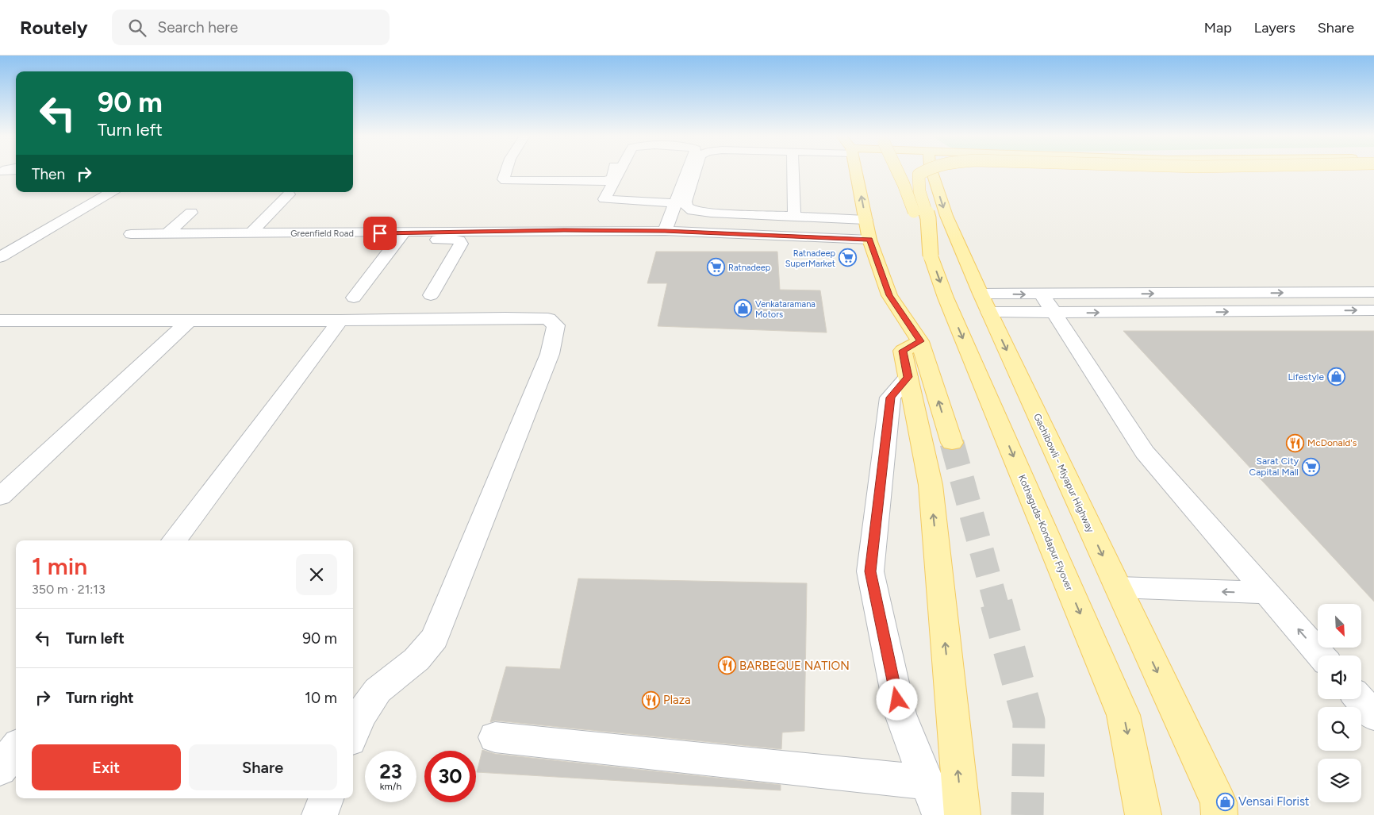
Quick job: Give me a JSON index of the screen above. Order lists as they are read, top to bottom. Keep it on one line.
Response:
{"streets":{"main road":["Gachibowli - Miyapur Highway","Kothaguda-Kondapur Flyover"],"street":["Greenfield Road"]},"places":{"supermarket":["Ratnadeep SuperMarket","Ratnadeep","Sarat City Capital Mall"],"shop":["Venkataramana Motors","Lifestyle","Vensai Florist"],"restaurant":["McDonald's","BARBEQUE NATION","Plaza"]},"north":"bottom right","page":{"header":"Routely","search":"Search here","nav":["Map","Layers","Share"],"turn":["90 m","Turn left"],"then":"Then","heading":["1 min","350 m · 21:13"],"list":[{"name":"Turn left","value":"90 m"},{"name":"Turn right","value":"10 m"}],"buttons":["Exit","Share"],"speed":"23 km/h","limit":"30"}}
